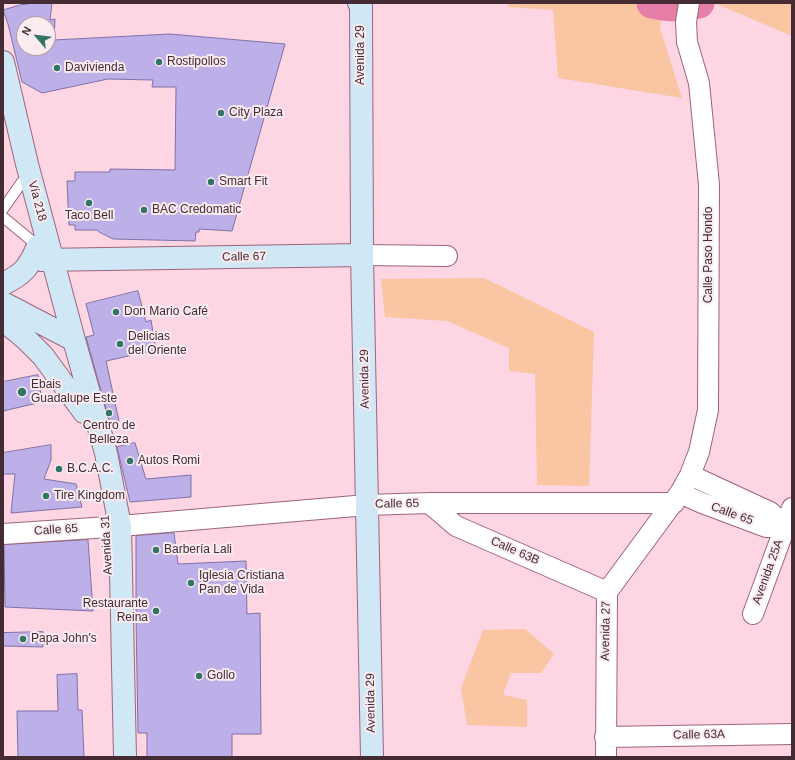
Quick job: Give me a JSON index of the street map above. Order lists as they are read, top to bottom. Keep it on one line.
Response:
{"streets":{"main road":["Avenida 29","Vía 218","Calle 67","Avenida 31"],"street":["Calle Paso Hondo","Calle 65","Calle 63B","Avenida 25A","Avenida 27","Calle 63A"]},"crossings":[["Avenida 29","Calle 67"],["Avenida 29","Calle 65"],["Vía 218","Calle 67"],["Vía 218","Avenida 31"],["Calle Paso Hondo","Calle 65"],["Calle Paso Hondo","Avenida 27"],["Calle 65","Avenida 31"],["Calle 65","Calle 63B"],["Calle 65","Avenida 25A"],["Calle 65","Avenida 27"],["Calle 63B","Avenida 27"],["Avenida 27","Calle 63A"]],"places":["Rostipollos","Davivienda","City Plaza","Smart Fit","Taco Bell","BAC Credomatic","Don Mario Café","Delicias del Oriente","Ebais Guadalupe Este","Centro de Belleza","Autos Romi","B.C.A.C.","Tire Kingdom","Barbería Lali","Iglesia Cristiana Pan de Vida","Restaurante Reina","Papa John's","Gollo"],"north":"top left"}
